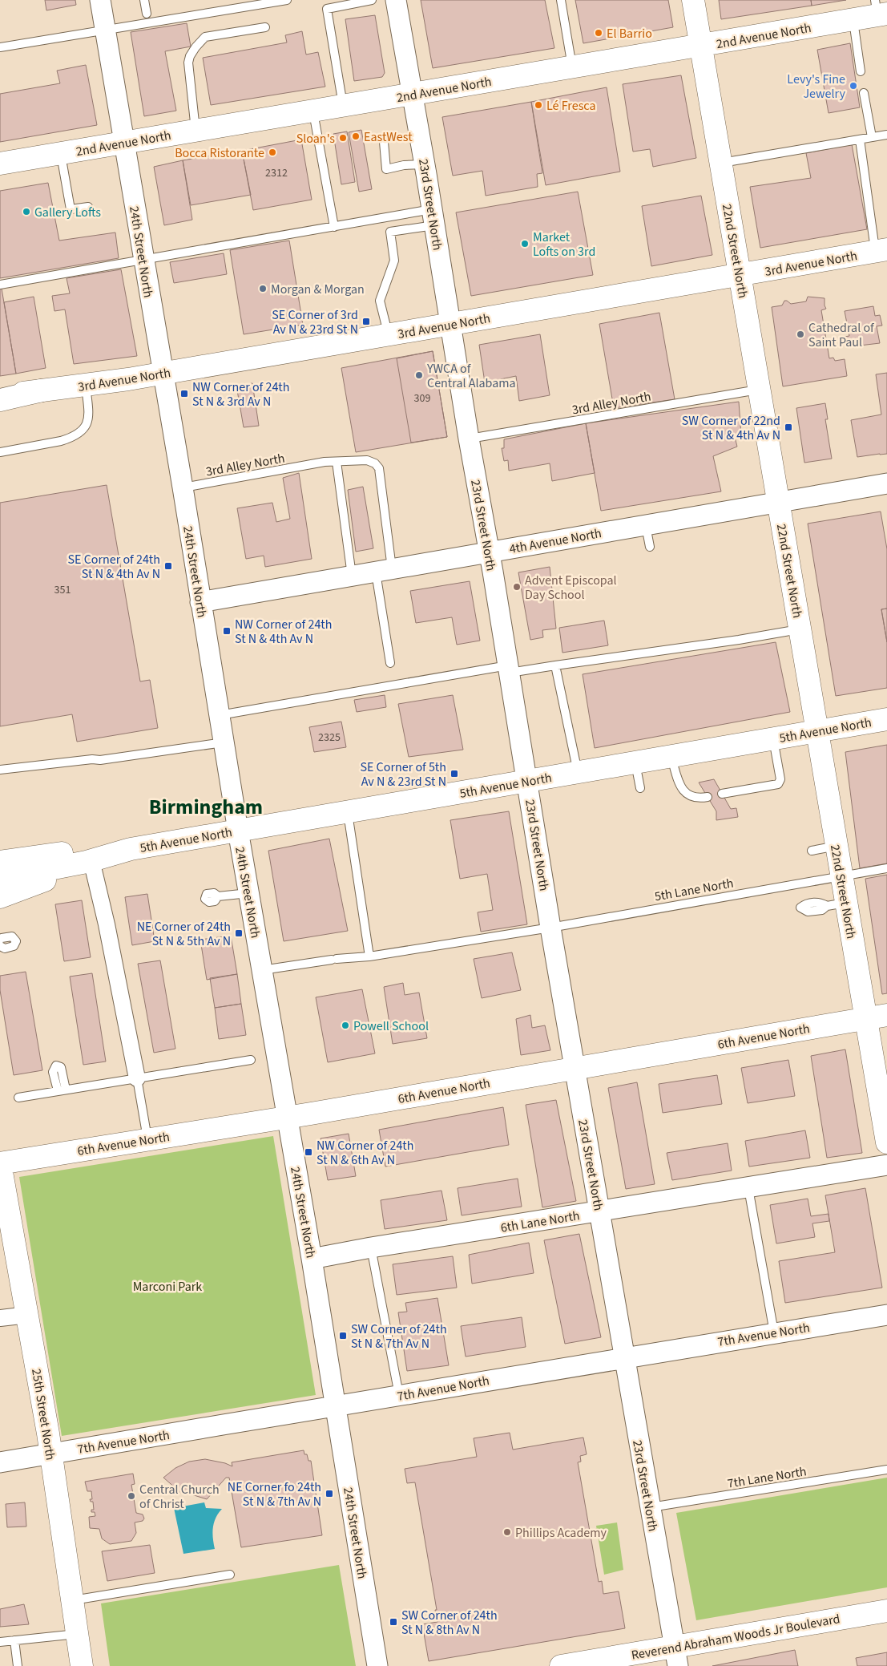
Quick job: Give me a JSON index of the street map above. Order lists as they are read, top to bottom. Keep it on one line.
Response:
{"streets":{"main road":["2nd Avenue North","22nd Street North","3rd Avenue North","5th Avenue North","6th Avenue North","25th Street North","Reverend Abraham Woods Jr Boulevard"],"street":["23rd Street North","24th Street North","4th Avenue North","6th Lane North","7th Avenue North"],"lane":["3rd Alley North","5th Lane North","7th Lane North"]},"crossings":[["2nd Avenue North","23rd Street North"],["2nd Avenue North","22nd Street North"],["2nd Avenue North","24th Street North"],["23rd Street North","3rd Avenue North"],["23rd Street North","3rd Alley North"],["23rd Street North","4th Avenue North"],["23rd Street North","5th Avenue North"],["23rd Street North","5th Lane North"],["23rd Street North","6th Avenue North"],["23rd Street North","6th Lane North"],["23rd Street North","7th Avenue North"],["23rd Street North","7th Lane North"],["23rd Street North","Reverend Abraham Woods Jr Boulevard"],["22nd Street North","3rd Avenue North"],["22nd Street North","3rd Alley North"],["22nd Street North","4th Avenue North"],["22nd Street North","5th Avenue North"],["22nd Street North","5th Lane North"],["22nd Street North","6th Avenue North"],["24th Street North","3rd Avenue North"],["24th Street North","3rd Alley North"],["24th Street North","4th Avenue North"],["24th Street North","5th Avenue North"],["24th Street North","5th Lane North"],["24th Street North","6th Avenue North"],["24th Street North","6th Lane North"],["24th Street North","7th Avenue North"],["3rd Alley North","4th Avenue North"],["6th Avenue North","25th Street North"],["7th Avenue North","25th Street North"]],"districts":["Birmingham"],"parks":["Marconi Park"],"places":{"other":["El Barrio","Levy's Fine Jewelry","Lé Fresca","EastWest","Sloan's","Bocca Ristorante","Gallery Lofts","Market Lofts on 3rd","Morgan & Morgan","Cathedral of Saint Paul","YWCA of Central Alabama","Advent Episcopal Day School","Powell School","Central Church of Christ","Phillips Academy"],"transit":["SE Corner of 3rd Av N & 23rd St N","NW Corner of 24th St N & 3rd Av N","SW Corner of 22nd St N & 4th Av N","SE Corner of 24th St N & 4th Av N","NW Corner of 24th St N & 4th Av N","SE Corner of 5th Av N & 23rd St N","NE Corner of 24th St N & 5th Av N","NW Corner of 24th St N & 6th Av N","SW Corner of 24th St N & 7th Av N","NE Corner fo 24th St N & 7th Av N","SW Corner of 24th St N & 8th Av N"]},"house_numbers":["2312","309","351","2325"]}
